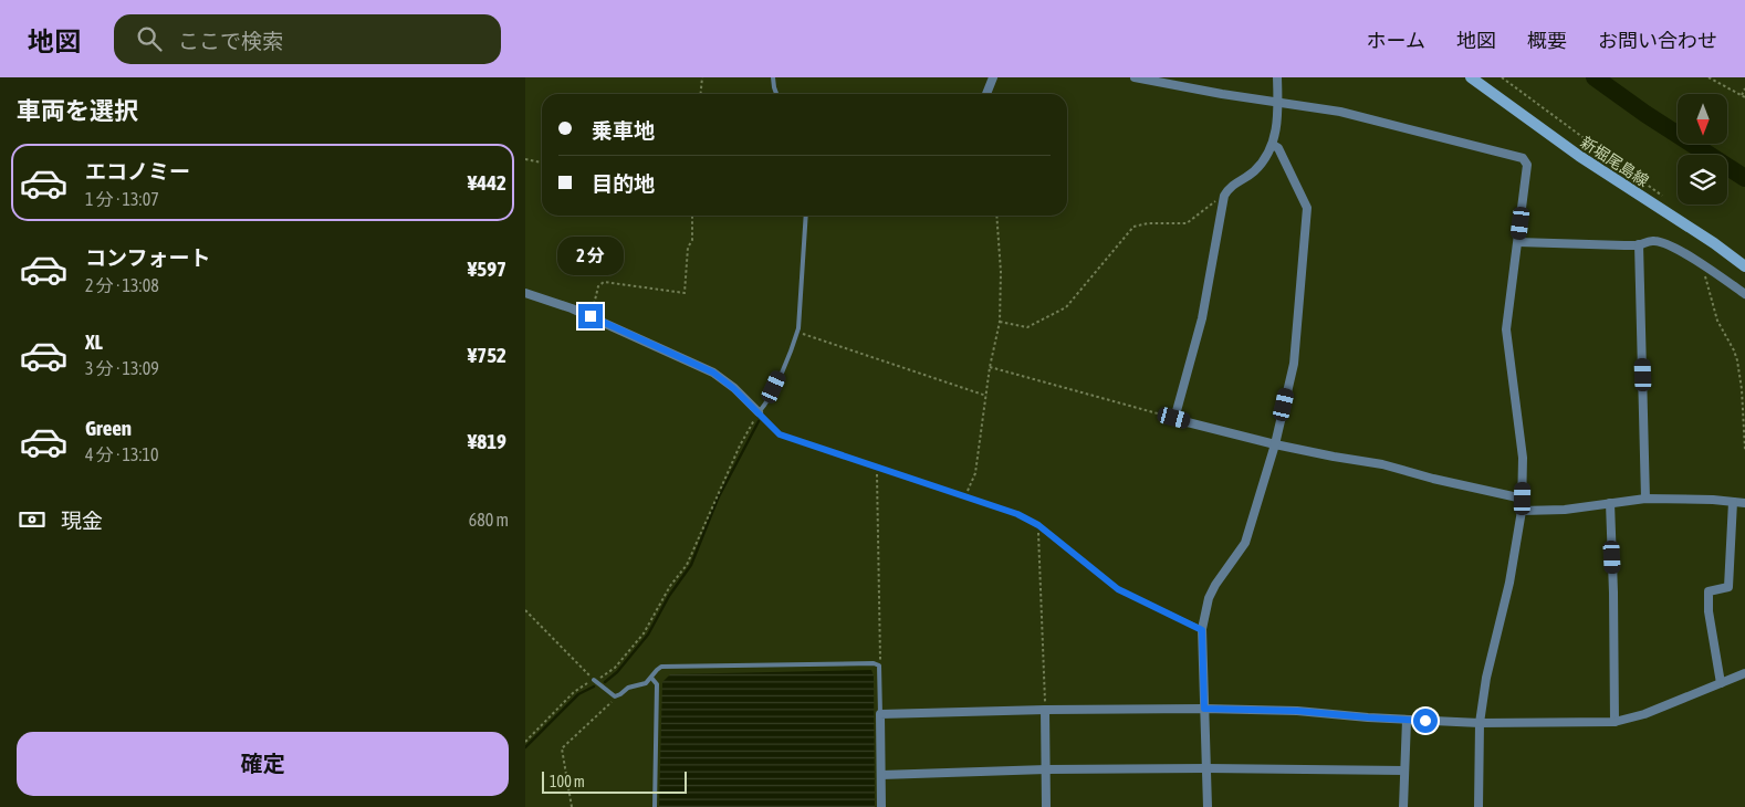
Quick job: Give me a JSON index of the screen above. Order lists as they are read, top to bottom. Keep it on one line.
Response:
{"streets":{"main road":["新堀尾島線"]},"scale_bar":"100 m","north":"bottom","page":{"header":"地図","search":"ここで検索","nav":["ホーム","地図","概要","お問い合わせ"],"heading":"車両を選択","banner":["乗車地","目的地"],"list":[{"name":"エコノミー","note":"1 分 · 13:07","value":"¥442"},{"name":"コンフォート","note":"2 分 · 13:08","value":"¥597"},{"name":"XL","note":"3 分 · 13:09","value":"¥752"},{"name":"Green","note":"4 分 · 13:10","value":"¥819"}],"bubble":"2 分","pay":["現金","680 m"],"buttons":"確定","scale":"100 m"}}
